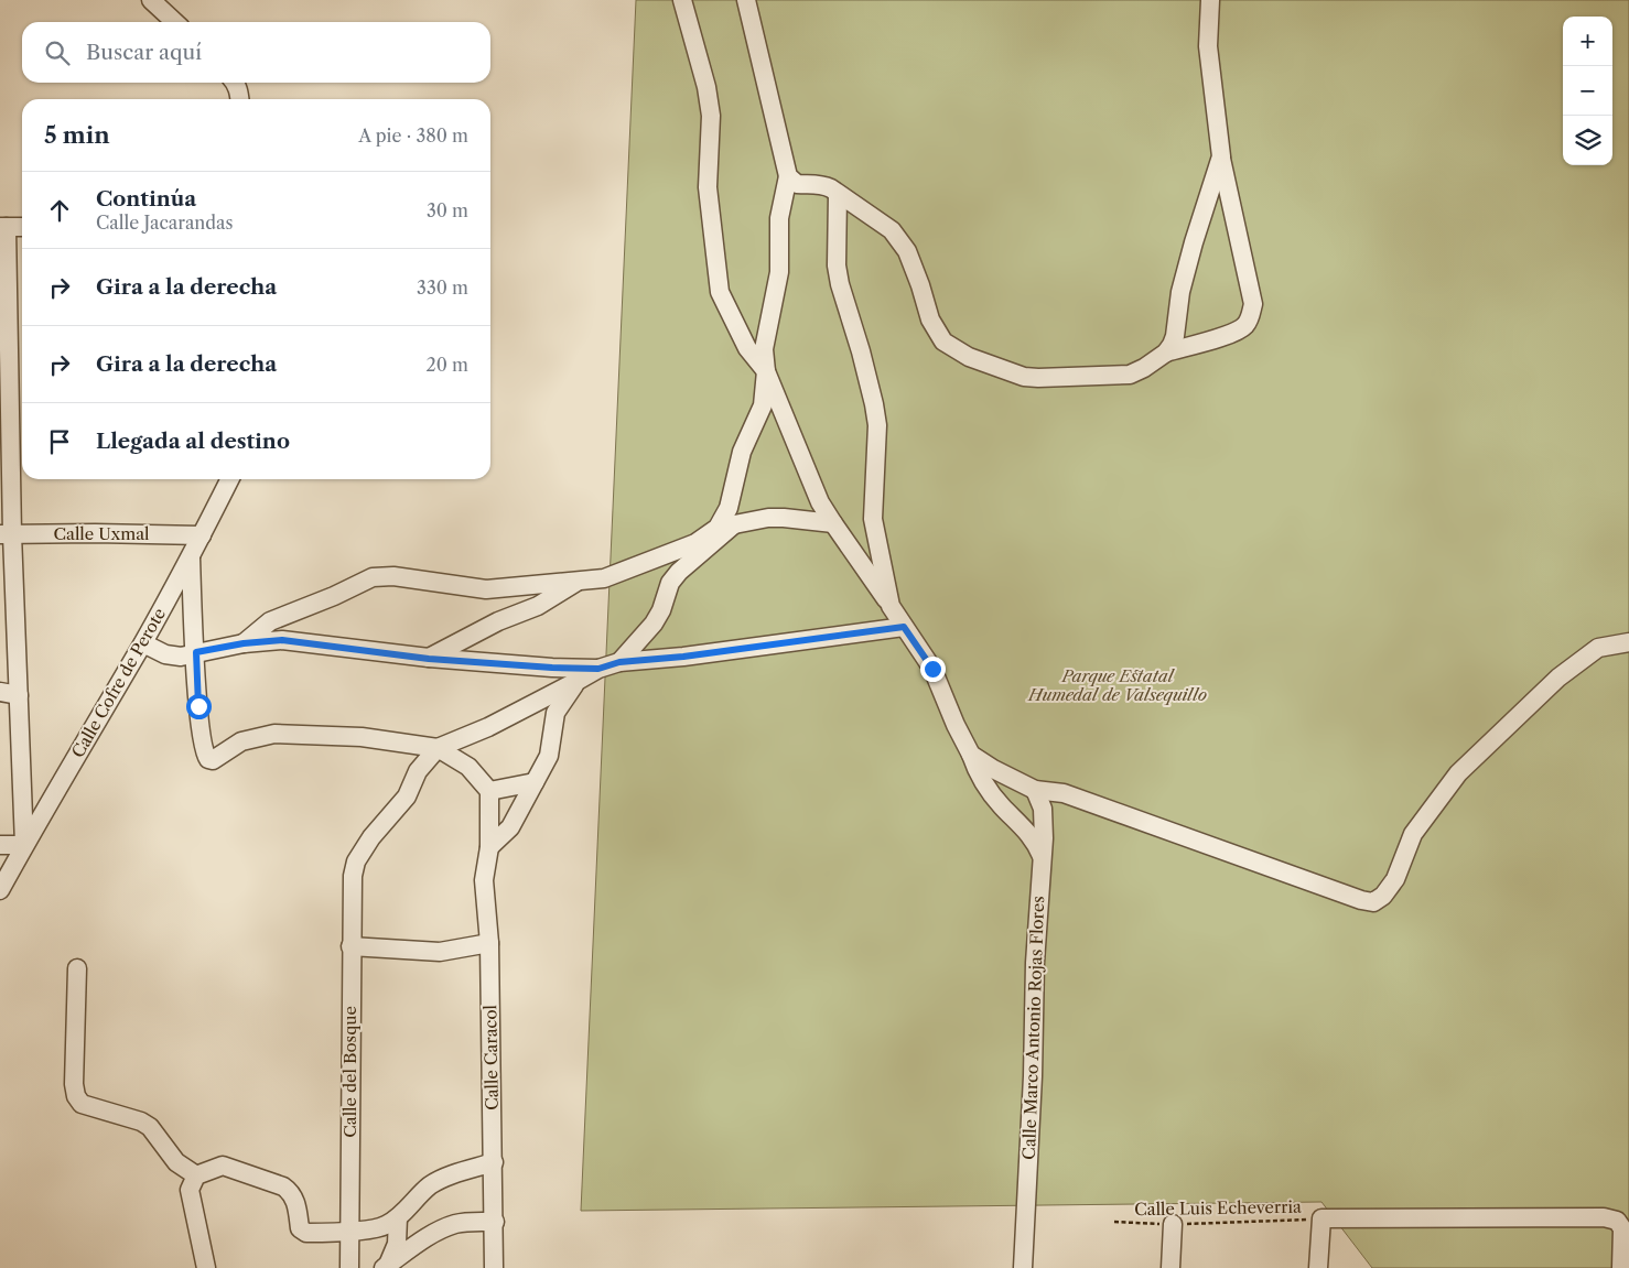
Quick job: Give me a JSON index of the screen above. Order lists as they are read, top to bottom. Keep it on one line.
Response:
{"streets":{"street":["Calle Uxmal","Calle Cofre de Perote","Calle Marco Antonio Rojas Flores","Calle Caracol","Calle del Bosque"],"path":["Calle Luis Echeverria"]},"crossings":[["Calle Uxmal","Calle Cofre de Perote"]],"parks":["Parque Estatal Humedal de Valsequillo"],"page":{"map_buttons":["+","−"],"search":"Buscar aquí","heading":["5 min","A pie · 380 m"],"list":[["Continúa","Calle Jacarandas","30 m"],["Gira a la derecha","330 m"],["Gira a la derecha","20 m"],"Llegada al destino"]}}
